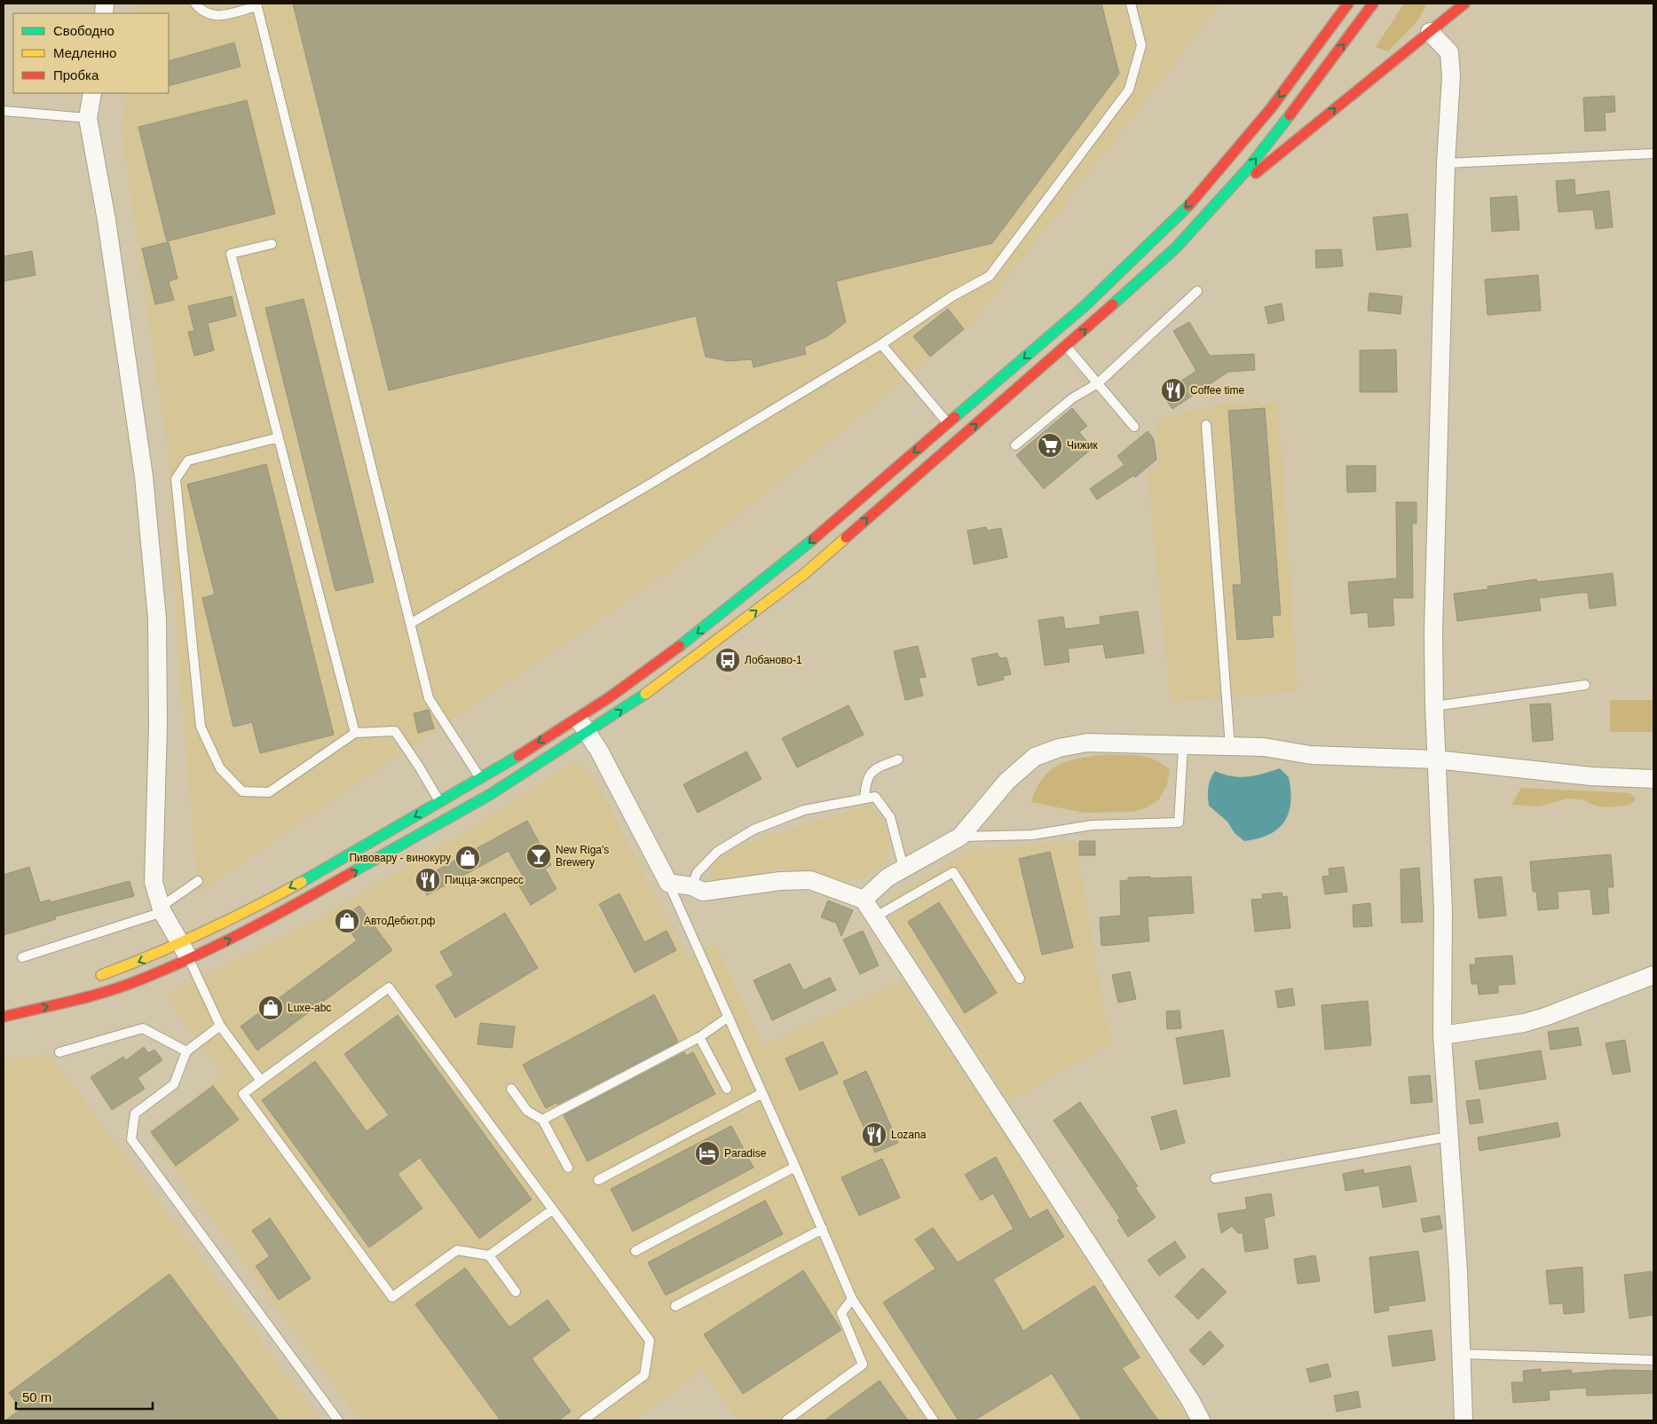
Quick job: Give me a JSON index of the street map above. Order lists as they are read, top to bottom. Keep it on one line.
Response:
{"places":{"restaurant":["Coffee time","Пицца-экспресс","Lozana"],"supermarket":["Чижик"],"bus stop":["Лобаново-1"],"bar":["New Riga's Brewery"],"shop":["Пивовару - винокуру","АвтоДебют.рф","Luxe-abc"],"hotel":["Paradise"]},"legend":["Свободно","Медленно","Пробка"],"scale_bar":"50 m"}
